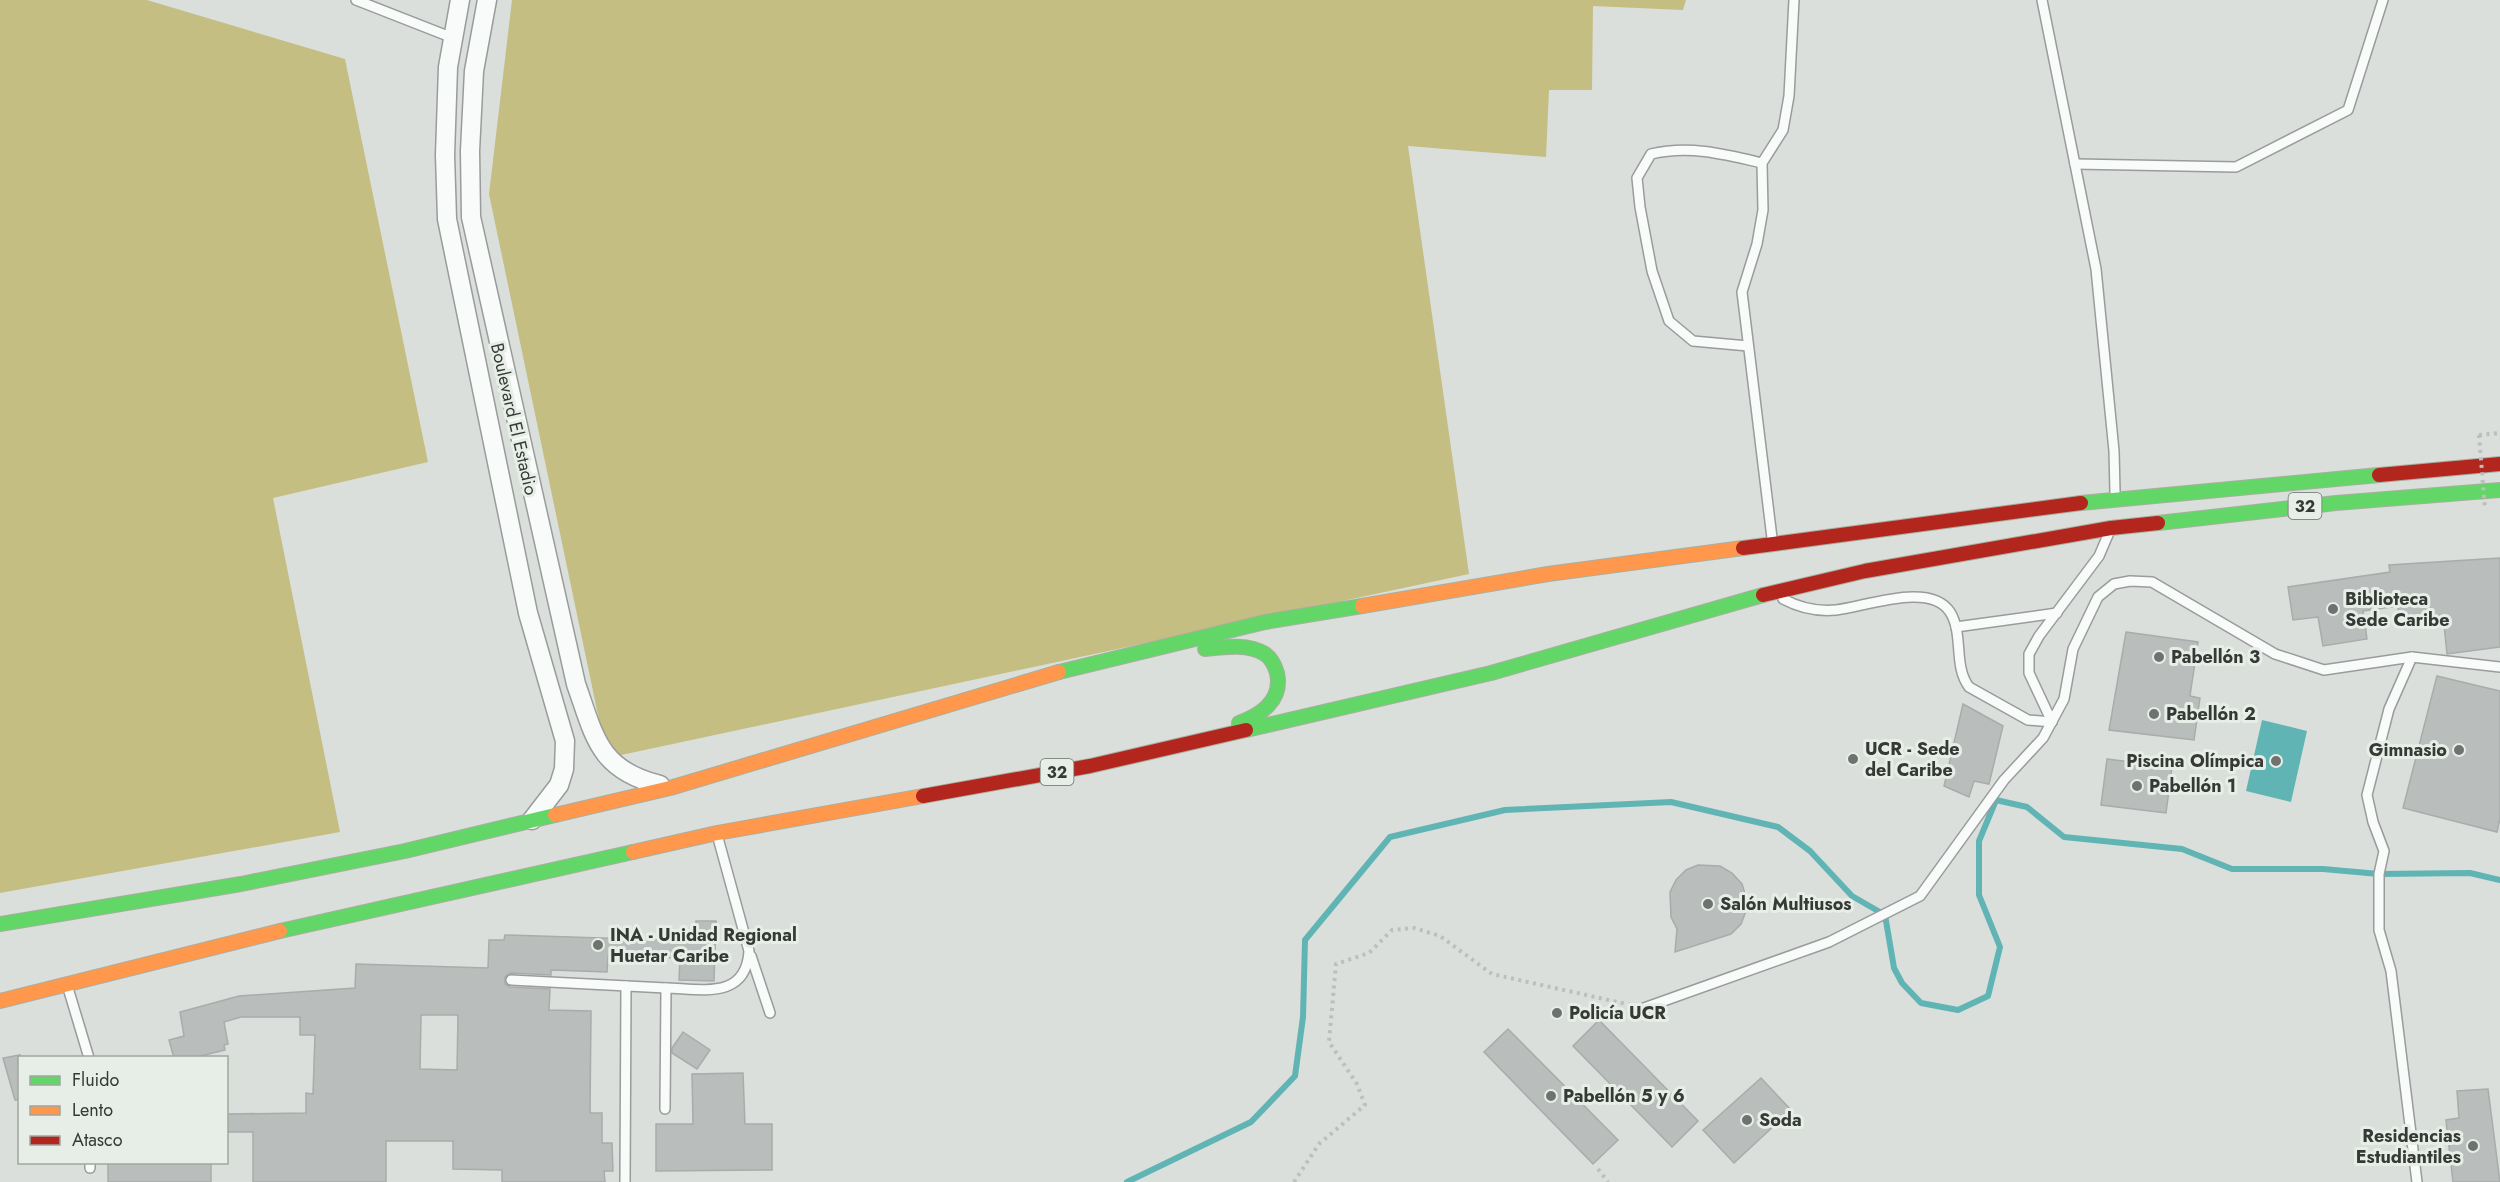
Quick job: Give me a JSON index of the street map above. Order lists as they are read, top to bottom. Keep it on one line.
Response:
{"streets":{"highway":["32"],"street":["Boulevard El Estadio"]},"crossings":[["Boulevard El Estadio","32"]],"places":["Biblioteca Sede Caribe","Pabellón 3","Pabellón 2","Gimnasio","UCR - Sede del Caribe","Piscina Olímpica","Pabellón 1","Salón Multiusos","INA - Unidad Regional Huetar Caribe","Policía UCR","Pabellón 5 y 6","Soda","Residencias Estudiantiles"],"legend":["Fluido","Lento","Atasco"]}
